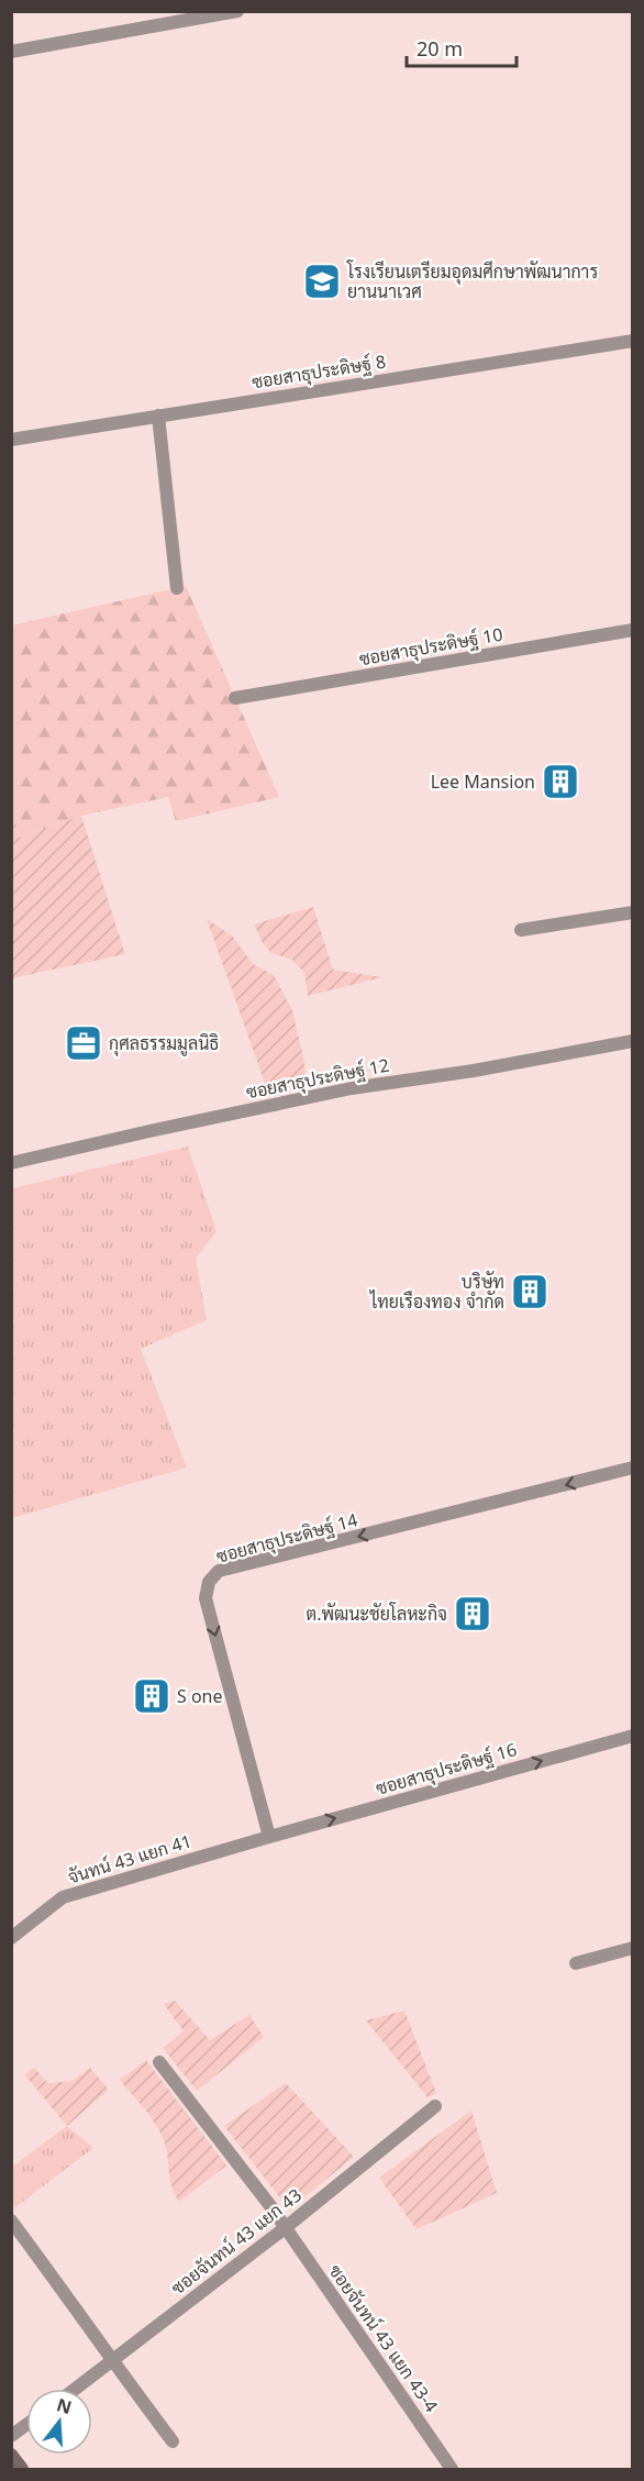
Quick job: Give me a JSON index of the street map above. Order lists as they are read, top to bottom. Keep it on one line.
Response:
{"streets":{"street":["ซอยสาธุประดิษฐ์ 8","ซอยสาธุประดิษฐ์ 10","ซอยสาธุประดิษฐ์ 12","ซอยสาธุประดิษฐ์ 14","ซอยสาธุประดิษฐ์ 16","จันทน์ 43 แยก 41","ซอยจันทน์ 43 แยก 43","ซอยจันทน์ 43 แยก 43-4"]},"crossings":[["ซอยสาธุประดิษฐ์ 14","ซอยสาธุประดิษฐ์ 16"],["ซอยสาธุประดิษฐ์ 14","จันทน์ 43 แยก 41"],["ซอยสาธุประดิษฐ์ 16","จันทน์ 43 แยก 41"],["ซอยจันทน์ 43 แยก 43","ซอยจันทน์ 43 แยก 43-4"]],"one_way":["ซอยสาธุประดิษฐ์ 16"],"places":{"school or university":["โรงเรียนเตรียมอุดมศึกษาพัฒนาการ ยานนาเวศ"],"building":["Lee Mansion","บริษัท ไทยเรืองทอง จำกัด","ต.พัฒนะชัยโลหะกิจ","S one"],"office":["กุศลธรรมมูลนิธิ"]},"scale_bar":"20 m","north":"top"}
